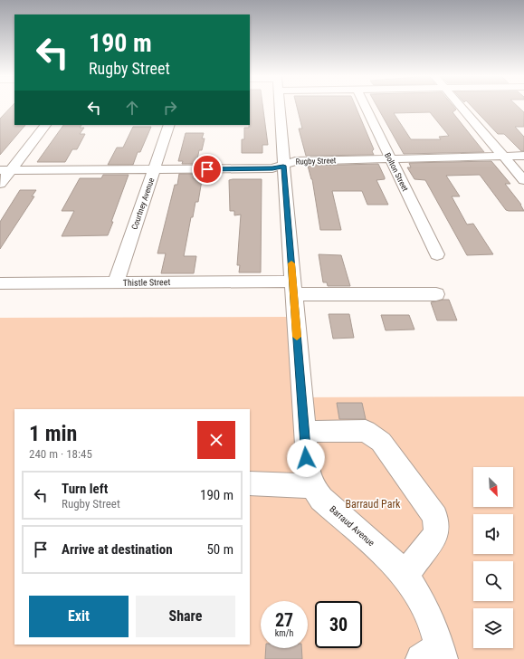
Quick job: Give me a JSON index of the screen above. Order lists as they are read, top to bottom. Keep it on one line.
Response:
{"streets":{"street":["Rugby Street","Bolton Street","Courtney Avenue","Thistle Street","Barraud Avenue"]},"crossings":[["Rugby Street","Bolton Street"],["Rugby Street","Courtney Avenue"],["Rugby Street","Barraud Avenue"],["Courtney Avenue","Thistle Street"],["Thistle Street","Barraud Avenue"]],"parks":["Barraud Park"],"north":"bottom right","page":{"turn":["190 m","Rugby Street"],"heading":["1 min","240 m · 18:45"],"list":[{"name":"Turn left","note":"Rugby Street","value":"190 m"},{"name":"Arrive at destination","value":"50 m"}],"buttons":["Exit","Share"],"speed":"27 km/h","limit":"30"}}
